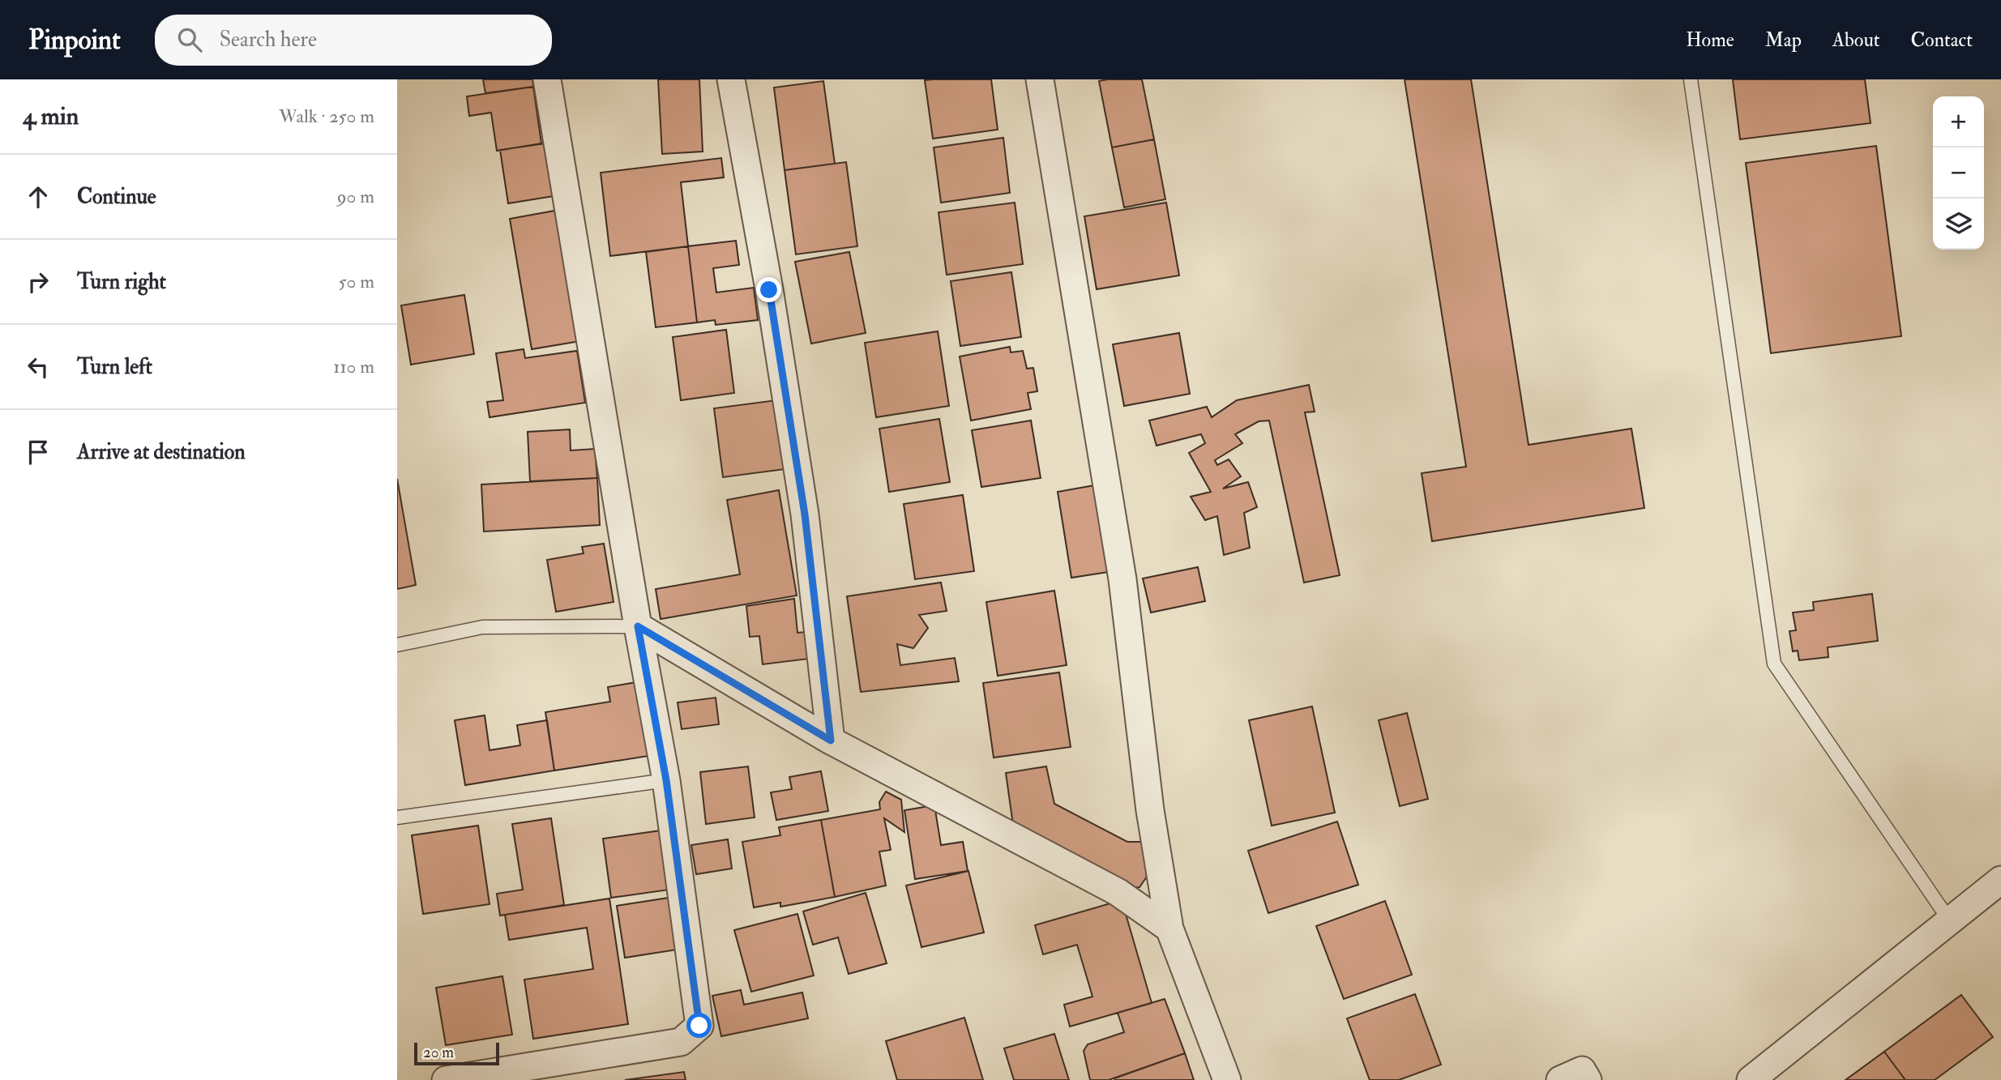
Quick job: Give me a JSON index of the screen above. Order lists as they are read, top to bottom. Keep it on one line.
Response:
{"scale_bar":"20 m","page":{"header":"Pinpoint","search":"Search here","nav":["Home","Map","About","Contact"],"heading":["4 min","Walk · 250 m"],"map_buttons":["+","−"],"list":[["Continue","90 m"],["Turn right","50 m"],["Turn left","110 m"],"Arrive at destination"],"scale":"20 m"}}
